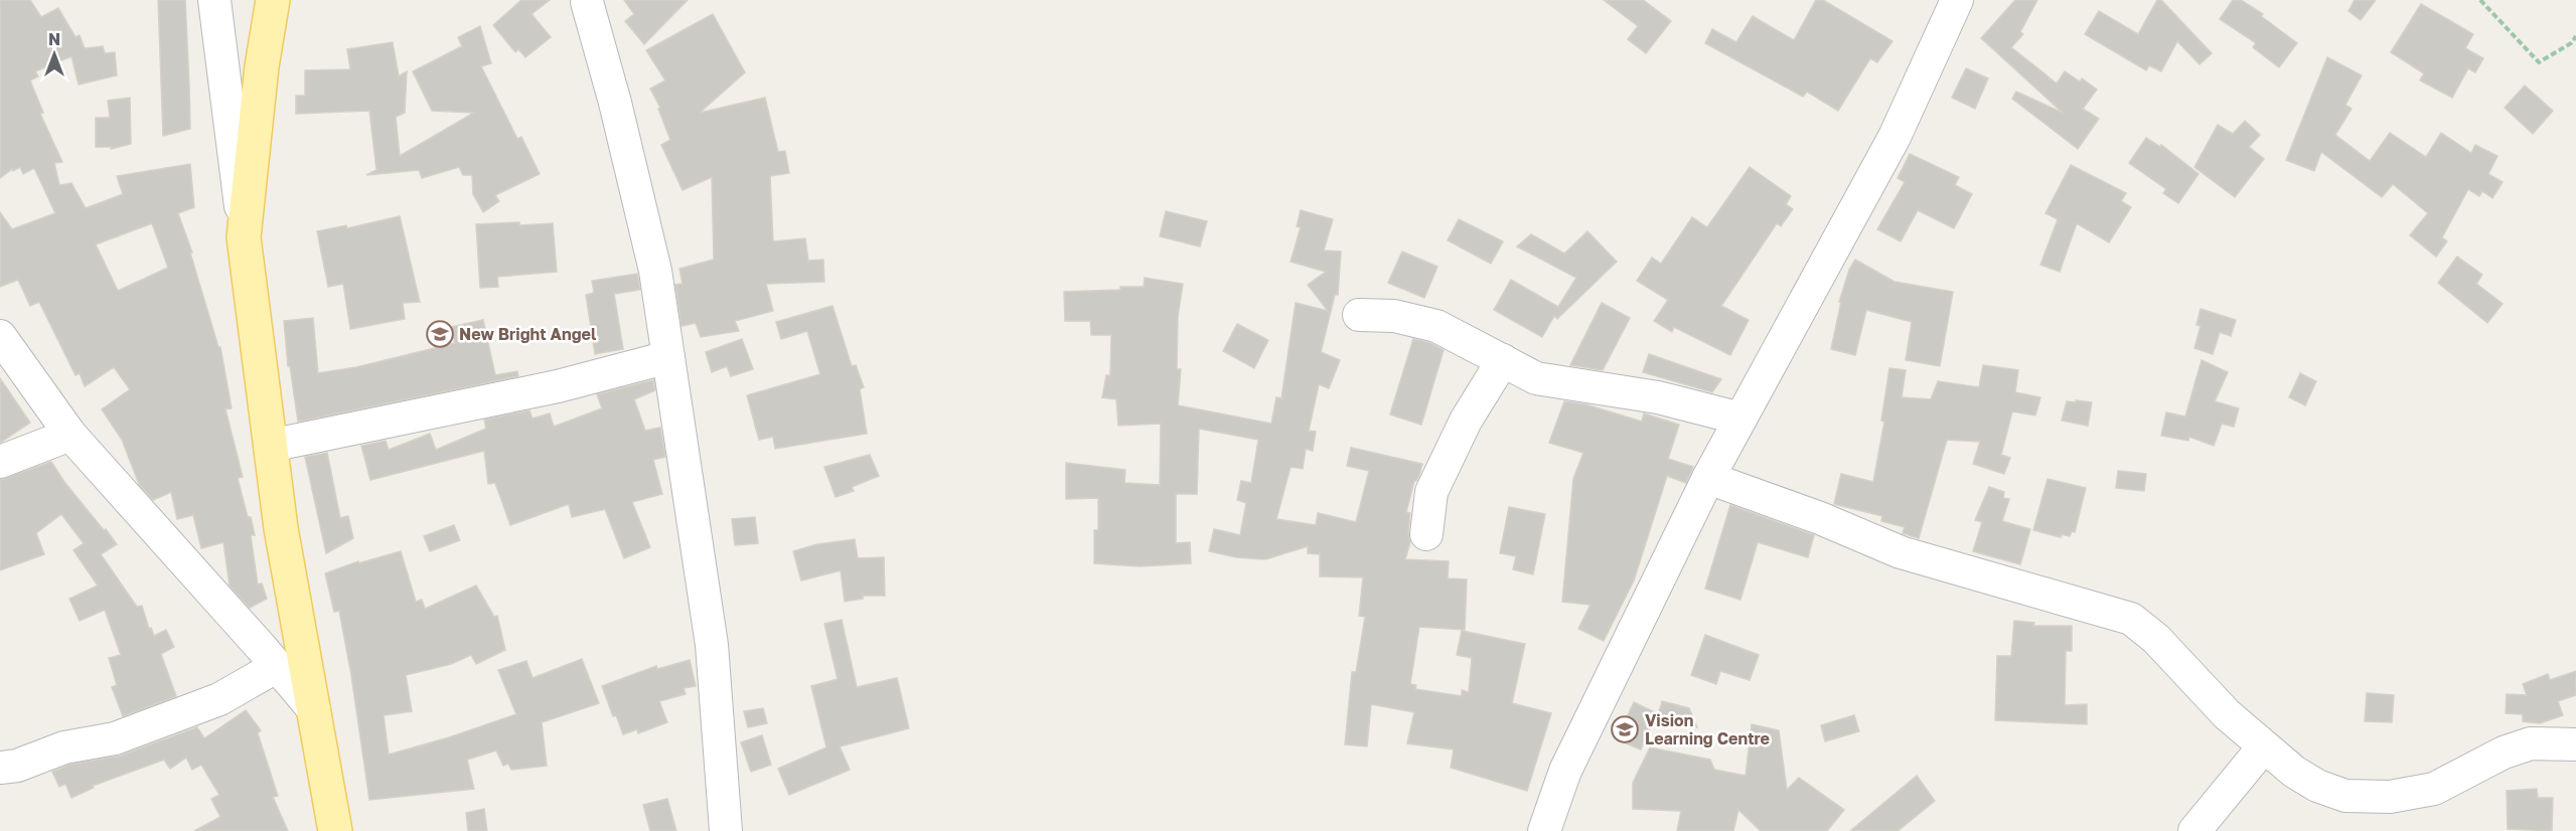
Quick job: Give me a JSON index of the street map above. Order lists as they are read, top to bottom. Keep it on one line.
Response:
{"places":{"school or university":["New Bright Angel","Vision Learning Centre"]},"north":"top"}
